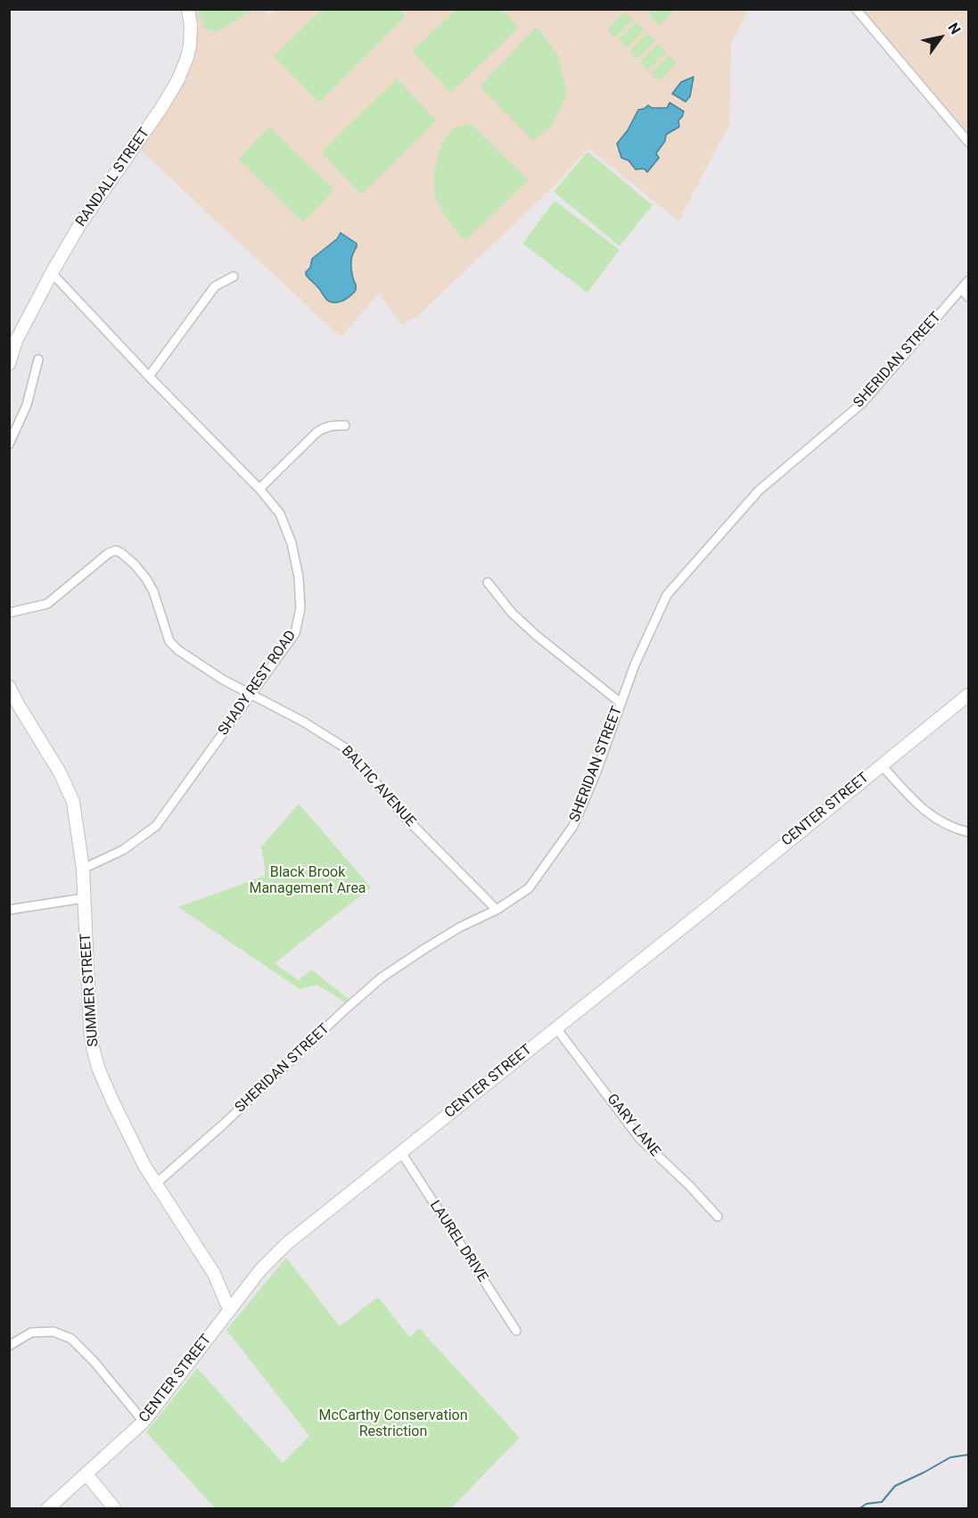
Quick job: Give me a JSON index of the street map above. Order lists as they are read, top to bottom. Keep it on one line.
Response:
{"streets":{"main road":["RANDALL STREET","CENTER STREET","SUMMER STREET"],"street":["SHERIDAN STREET","SHADY REST ROAD","BALTIC AVENUE","GARY LANE","LAUREL DRIVE"]},"crossings":[["RANDALL STREET","SHADY REST ROAD"],["SHERIDAN STREET","BALTIC AVENUE"],["SHERIDAN STREET","SUMMER STREET"],["SHADY REST ROAD","BALTIC AVENUE"],["SHADY REST ROAD","SUMMER STREET"],["CENTER STREET","SUMMER STREET"],["CENTER STREET","GARY LANE"],["CENTER STREET","LAUREL DRIVE"]],"parks":["Black Brook Management Area","McCarthy Conservation Restriction"],"north":"top right"}
